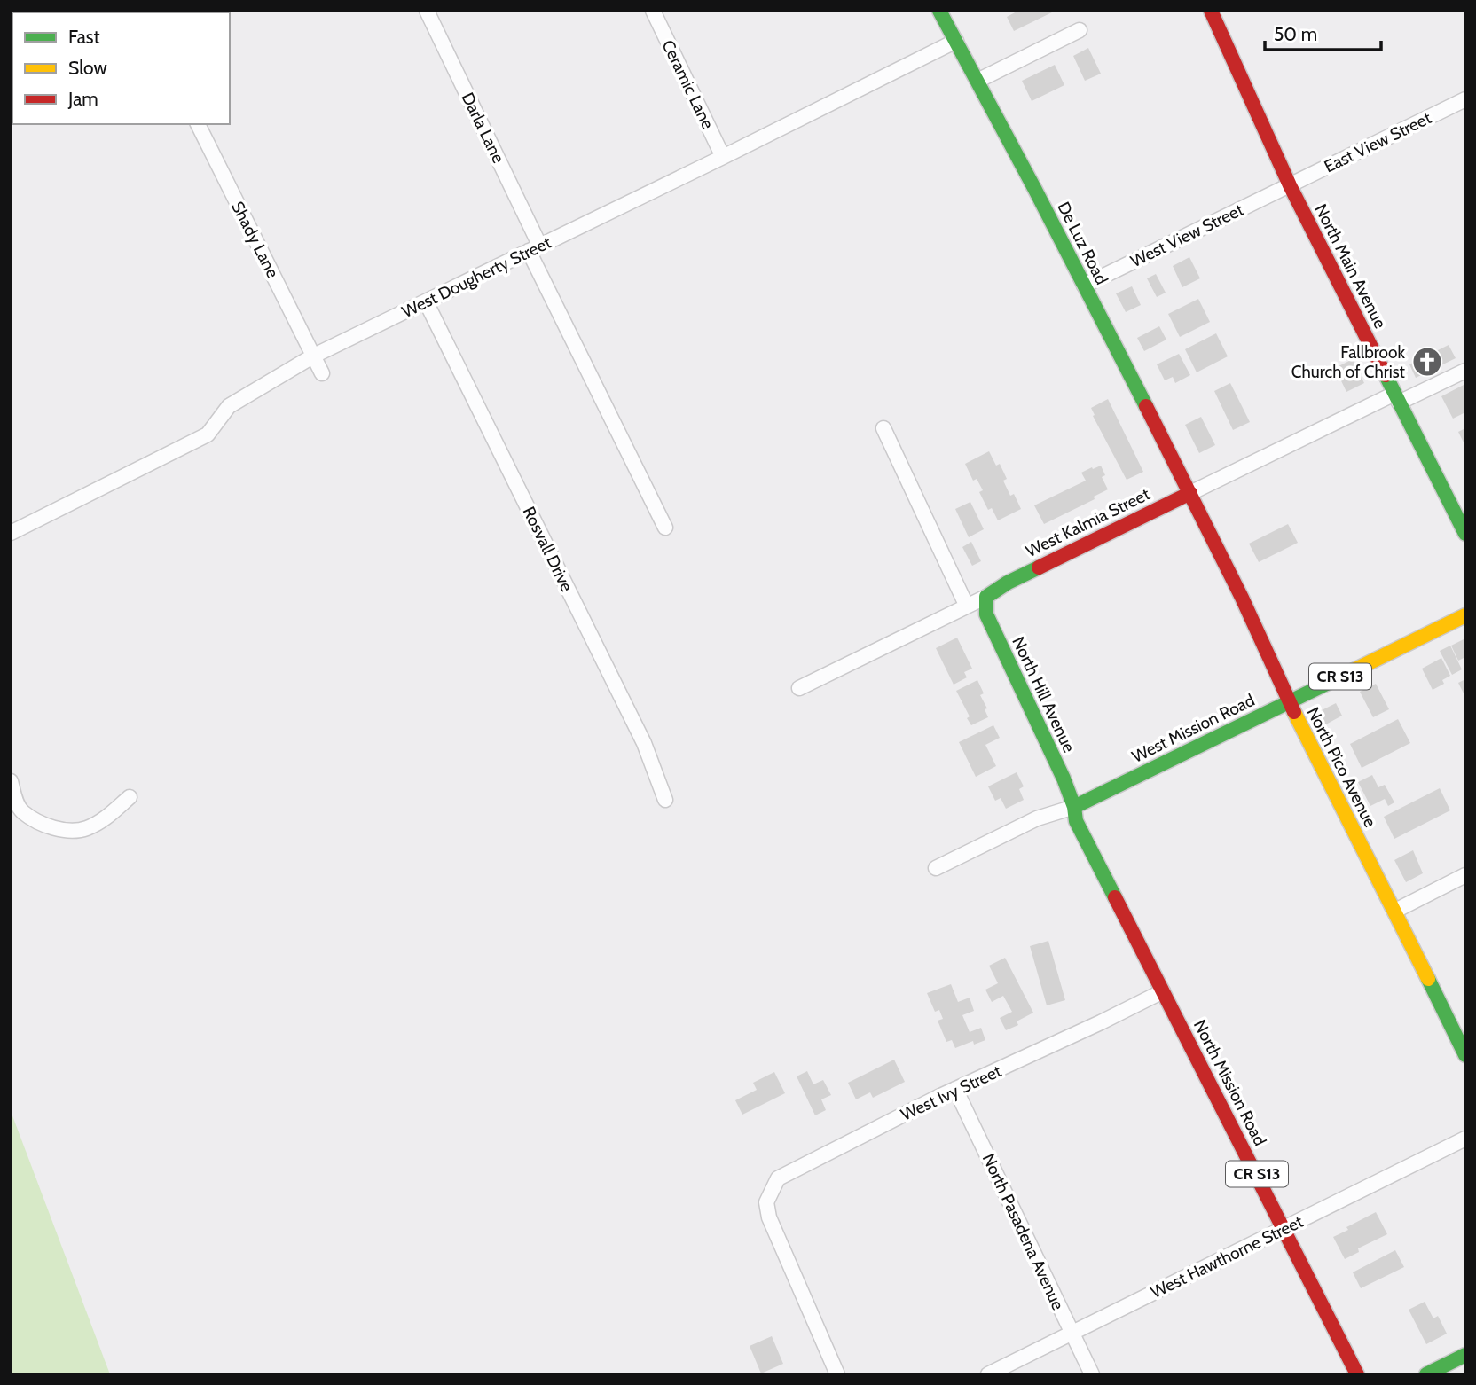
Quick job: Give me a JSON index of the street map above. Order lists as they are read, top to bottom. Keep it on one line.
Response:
{"streets":{"main road":["De Luz Road","North Main Avenue","West Kalmia Street","CR S13","North Hill Avenue","West Mission Road","North Pico Avenue","North Mission Road"],"street":["Ceramic Lane","Darla Lane","East View Street","West View Street","Shady Lane","West Dougherty Street","Rosvall Drive","West Ivy Street","North Pasadena Avenue","West Hawthorne Street"]},"crossings":[["Ceramic Lane","West Dougherty Street"],["Darla Lane","West Dougherty Street"],["East View Street","West View Street"],["East View Street","North Main Avenue"],["West View Street","De Luz Road"],["West View Street","North Main Avenue"],["Shady Lane","West Dougherty Street"],["De Luz Road","West Dougherty Street"],["De Luz Road","West Kalmia Street"],["De Luz Road","North Pico Avenue"],["North Main Avenue","West Kalmia Street"],["West Dougherty Street","Rosvall Drive"],["West Kalmia Street","North Hill Avenue"],["West Kalmia Street","North Pico Avenue"],["North Hill Avenue","West Mission Road"],["North Hill Avenue","North Mission Road"],["West Mission Road","North Pico Avenue"],["West Mission Road","North Mission Road"],["North Mission Road","West Ivy Street"],["North Mission Road","West Hawthorne Street"],["West Ivy Street","North Pasadena Avenue"],["North Pasadena Avenue","West Hawthorne Street"]],"places":{"church":["Fallbrook Church of Christ"]},"legend":["Fast","Slow","Jam"],"scale_bar":"50 m"}
